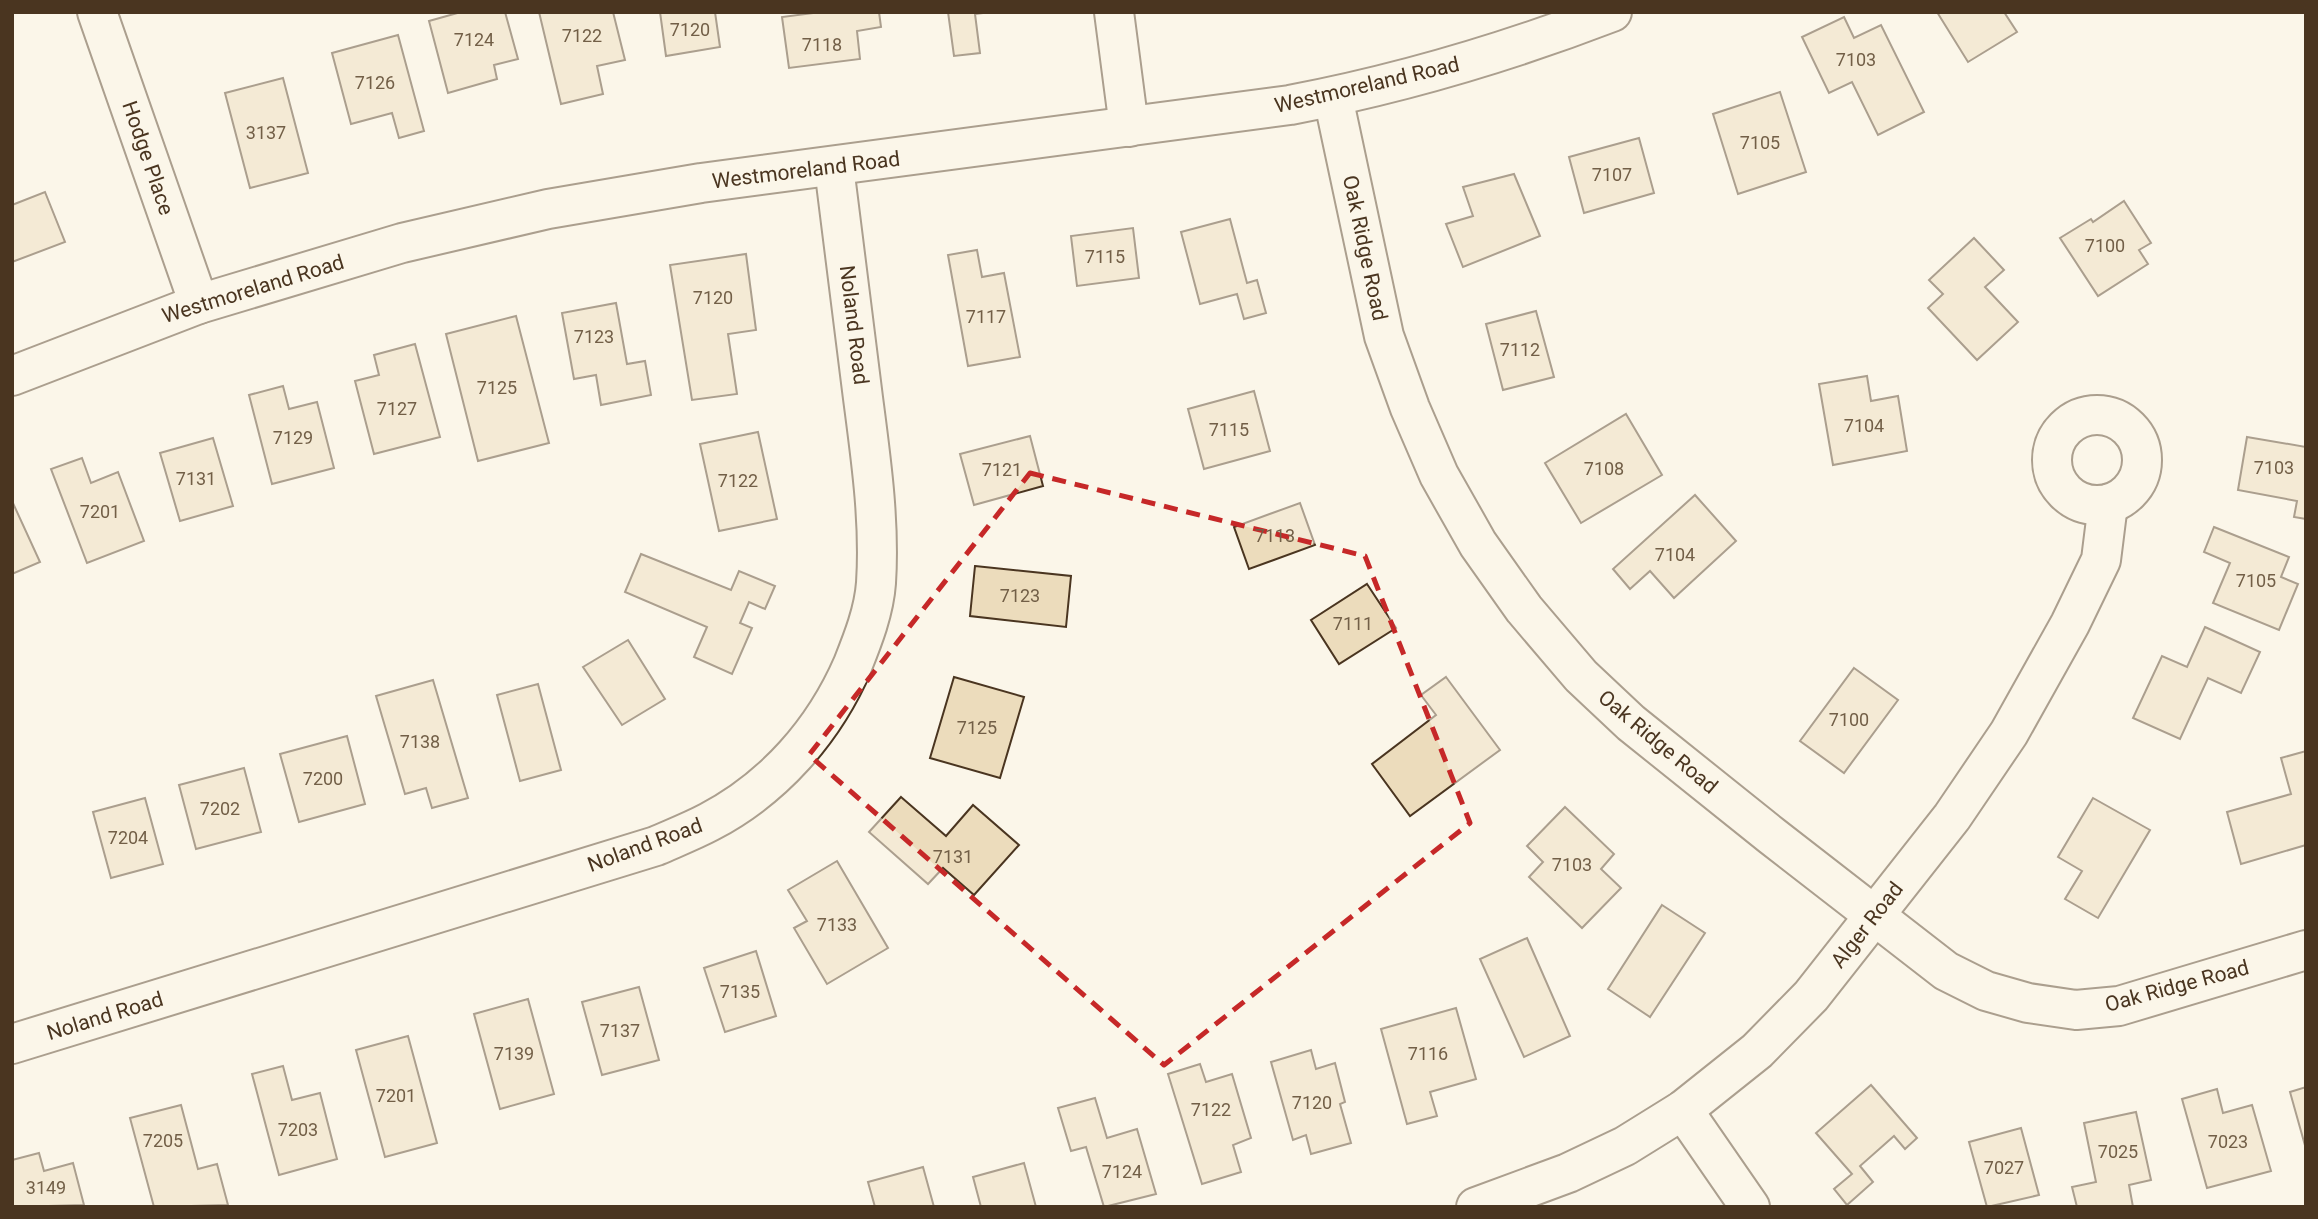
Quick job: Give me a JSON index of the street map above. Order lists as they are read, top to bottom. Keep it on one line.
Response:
{"streets":{"street":["Westmoreland Road","Hodge Place","Oak Ridge Road","Noland Road","Alger Road"]},"crossings":[["Westmoreland Road","Hodge Place"],["Westmoreland Road","Oak Ridge Road"],["Westmoreland Road","Noland Road"],["Oak Ridge Road","Alger Road"]],"house_numbers":["7120","7122","7124","7118","7103","7126","3137","7105","7107","7100","7115","7120","7117","7123","7112","7125","7127","7104","7115","7129","7103","7108","7121","7131","7122","7201","7113","7104","7105","7123","7111","7100","7125","7138","7200","7202","7204","7131","7103","7133","7135","7137","7139","7116","7201","7120","7122","7203","7205","7023","7025","7027","7124","3149"]}
